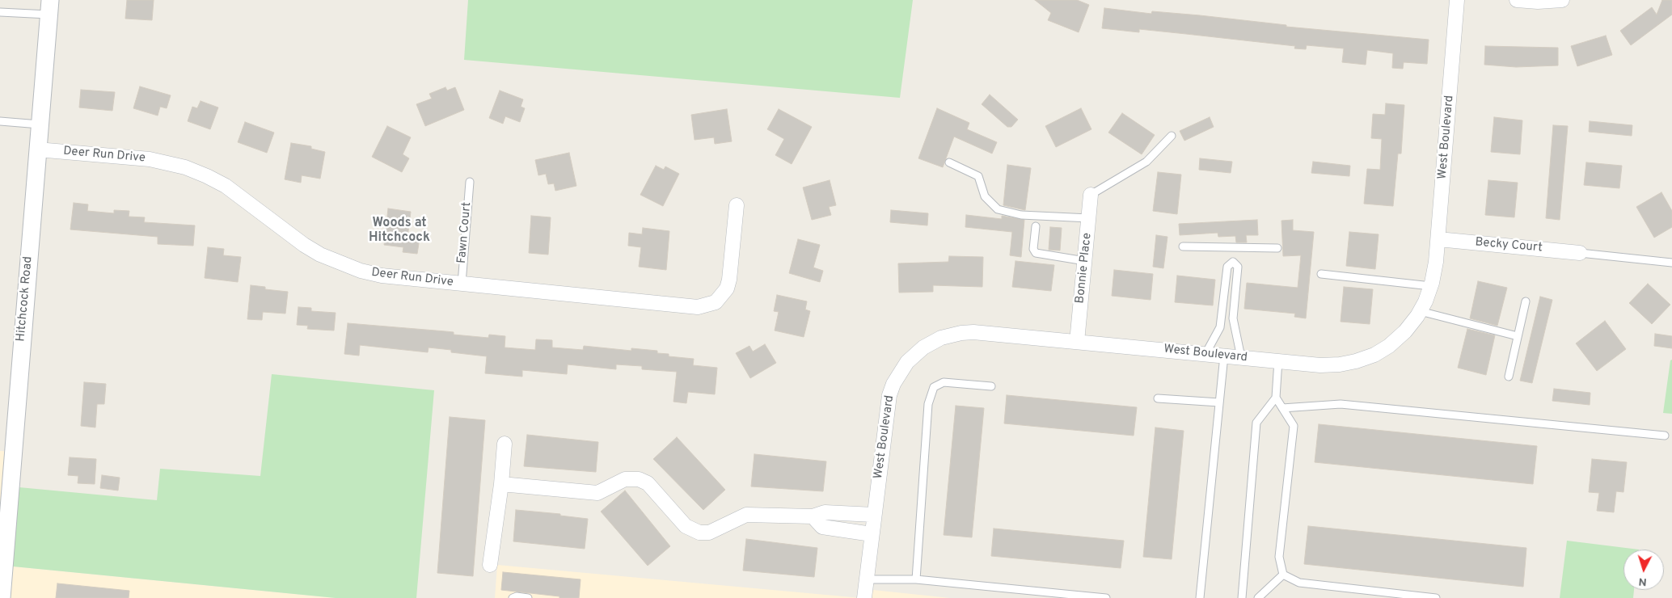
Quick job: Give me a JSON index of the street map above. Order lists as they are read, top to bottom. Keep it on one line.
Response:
{"streets":{"street":["West Boulevard","Deer Run Drive","Becky Court","Bonnie Place","Hitchcock Road"],"lane":["Fawn Court"]},"crossings":[["West Boulevard","Becky Court"],["West Boulevard","Bonnie Place"],["Deer Run Drive","Fawn Court"],["Deer Run Drive","Hitchcock Road"]],"districts":["Woods at Hitchcock"],"north":"bottom"}
